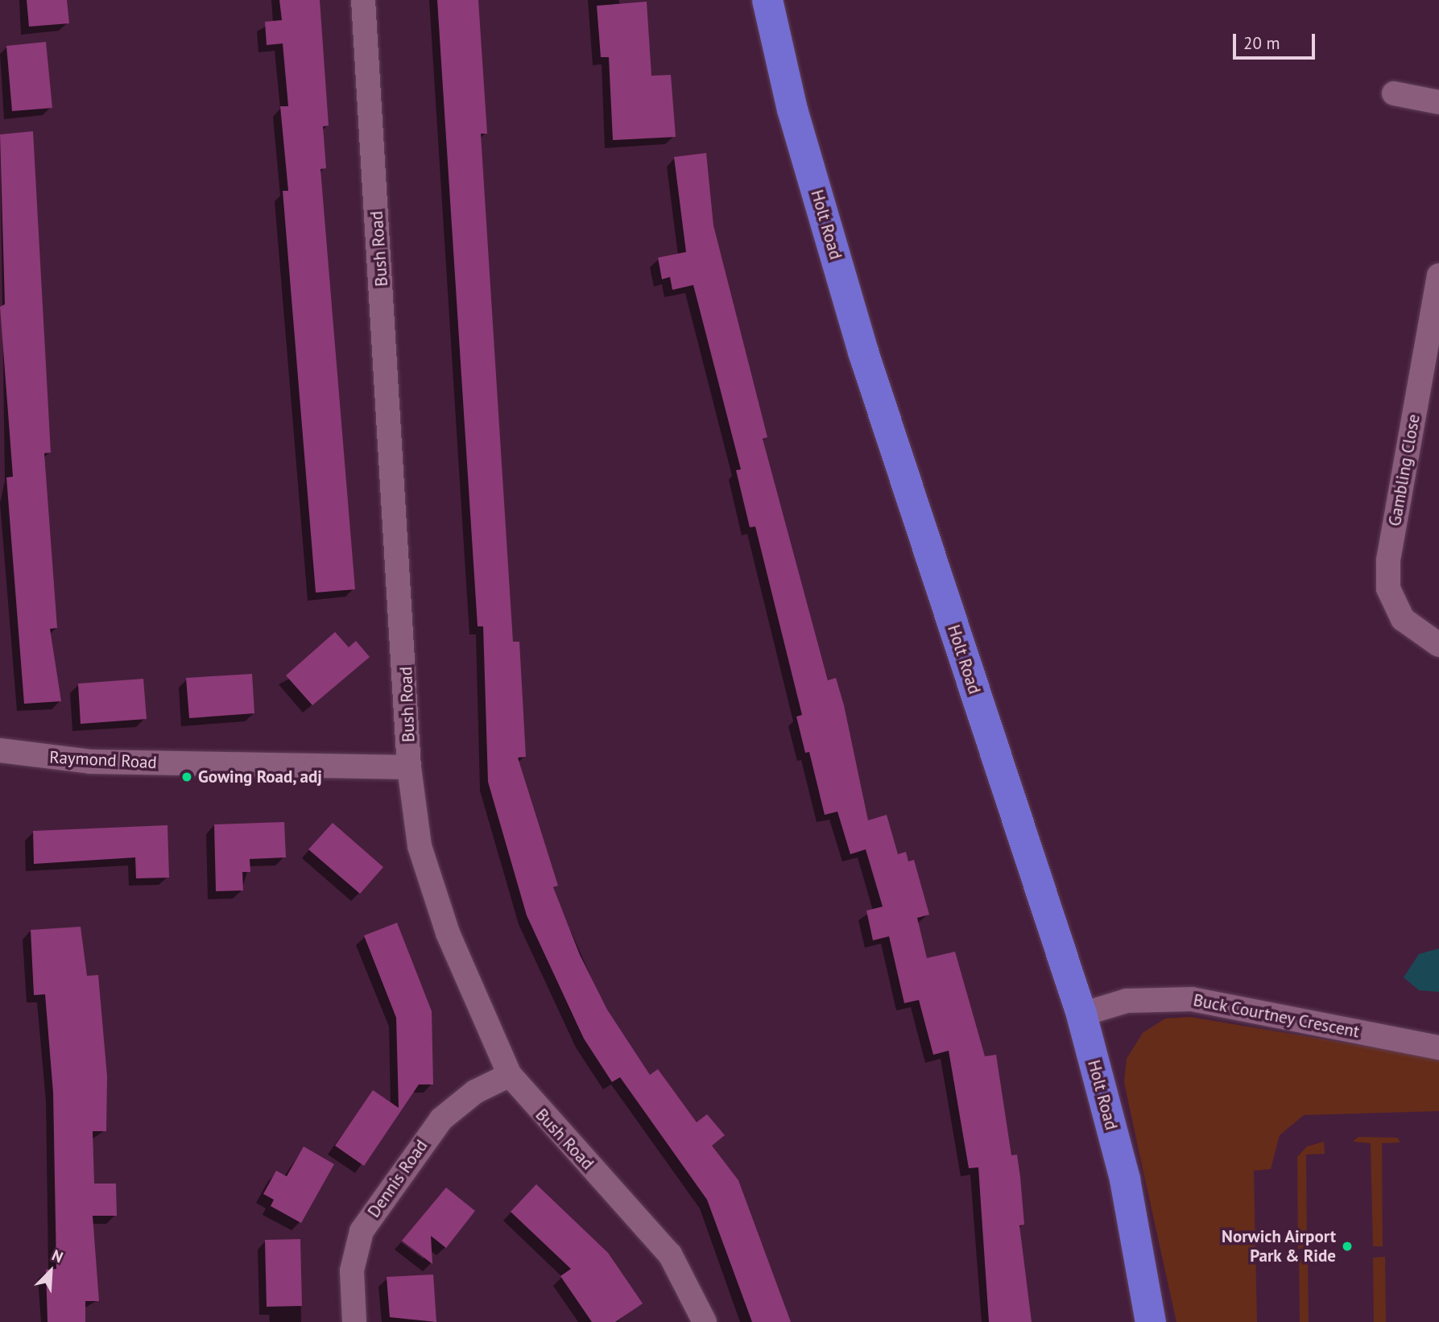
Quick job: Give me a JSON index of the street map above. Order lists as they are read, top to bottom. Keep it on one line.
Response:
{"streets":{"highway":["Holt Road"],"street":["Bush Road","Gambling Close","Raymond Road","Buck Courtney Crescent","Dennis Road"]},"crossings":[["Holt Road","Buck Courtney Crescent"],["Bush Road","Raymond Road"],["Bush Road","Dennis Road"]],"places":["Gowing Road, adj","Norwich Airport Park & Ride"],"scale_bar":"20 m","north":"top right"}
